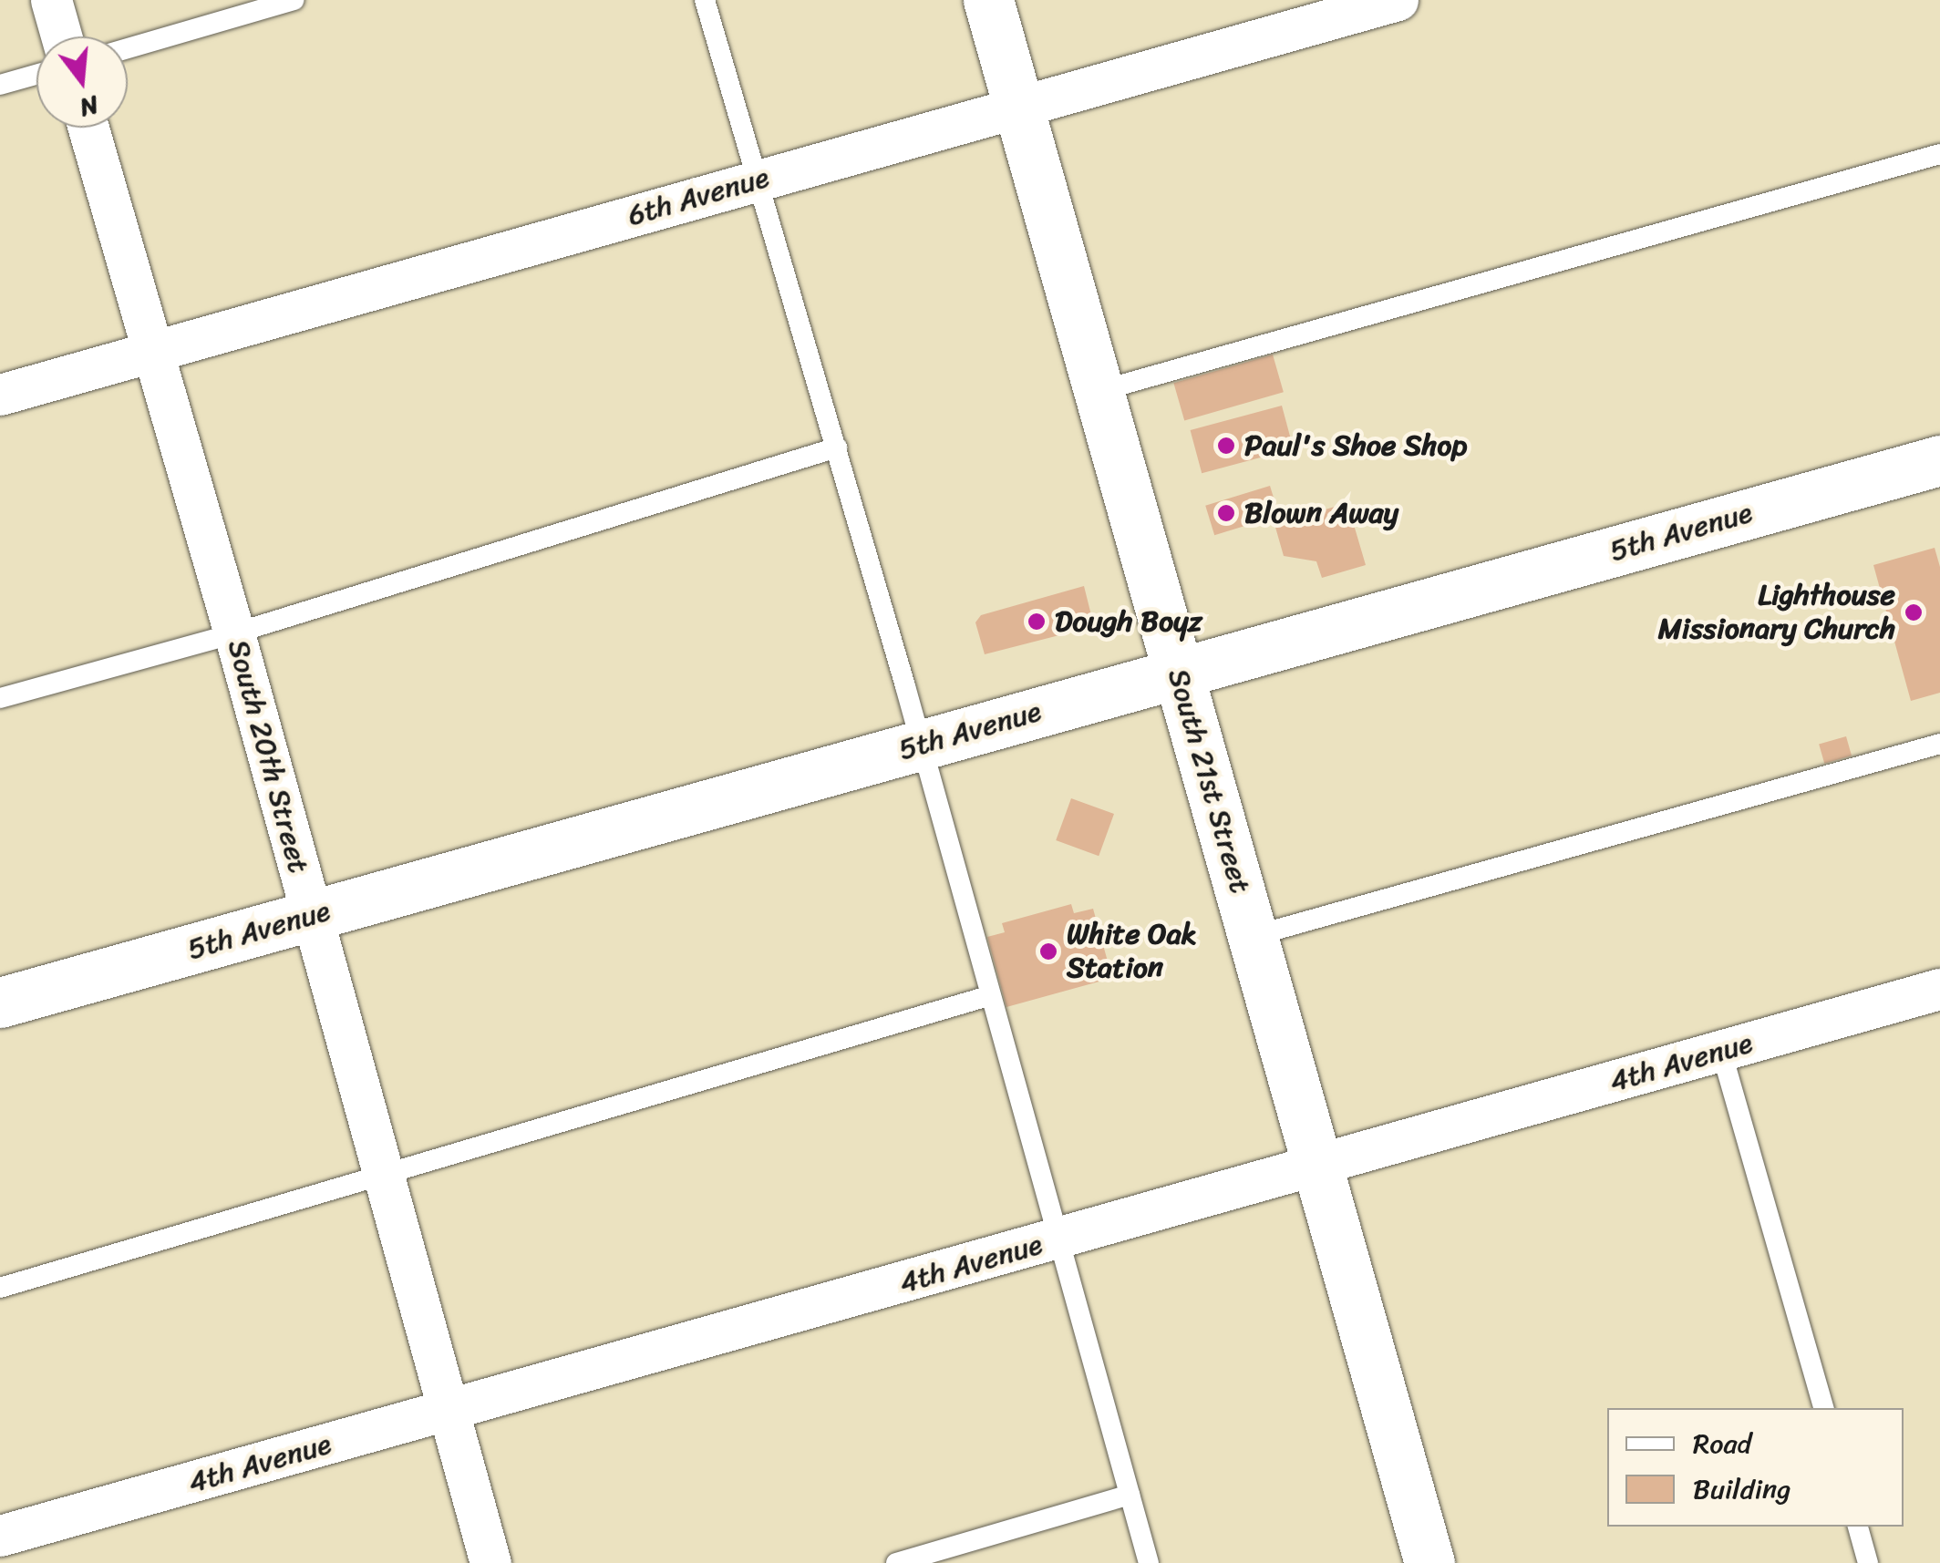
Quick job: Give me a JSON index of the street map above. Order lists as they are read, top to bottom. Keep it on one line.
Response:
{"streets":{"street":["6th Avenue","5th Avenue","South 20th Street","South 21st Street","4th Avenue"]},"crossings":[["6th Avenue","South 20th Street"],["6th Avenue","South 21st Street"],["5th Avenue","South 20th Street"],["5th Avenue","South 21st Street"],["South 20th Street","4th Avenue"],["South 21st Street","4th Avenue"]],"places":["Paul's Shoe Shop","Blown Away","Lighthouse Missionary Church","Dough Boyz","White Oak Station"],"legend":["Road","Building"],"north":"bottom"}
